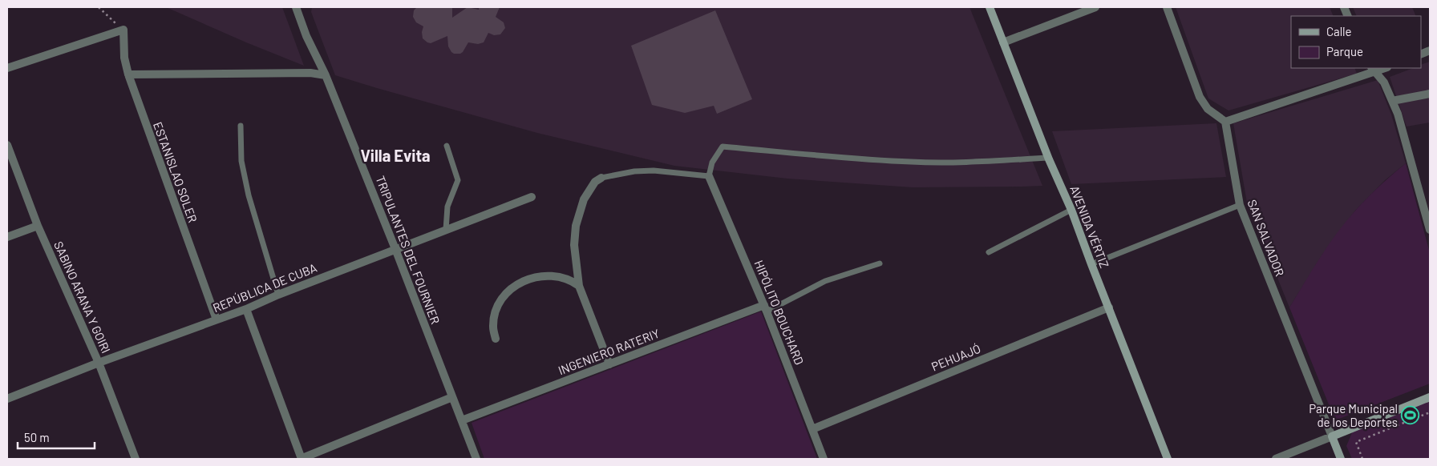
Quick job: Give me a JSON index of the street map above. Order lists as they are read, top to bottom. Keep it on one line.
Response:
{"streets":{"street":["ESTANISLAO SOLER","AVENIDA VÉRTIZ","SAN SALVADOR","TRIPULANTES DEL FOURNIER","REPÚBLICA DE CUBA","SABINO ARANA Y GOIRI","HIPÓLITO BOUCHARD","INGENIERO RATERIY","PEHUAJÓ"]},"crossings":[["ESTANISLAO SOLER","REPÚBLICA DE CUBA"],["AVENIDA VÉRTIZ","PEHUAJÓ"],["TRIPULANTES DEL FOURNIER","REPÚBLICA DE CUBA"],["TRIPULANTES DEL FOURNIER","INGENIERO RATERIY"],["REPÚBLICA DE CUBA","SABINO ARANA Y GOIRI"],["HIPÓLITO BOUCHARD","INGENIERO RATERIY"],["HIPÓLITO BOUCHARD","PEHUAJÓ"]],"districts":["Villa Evita"],"places":{"sports":["Parque Municipal de los Deportes"]},"legend":["Calle","Parque"],"scale_bar":"50 m"}
